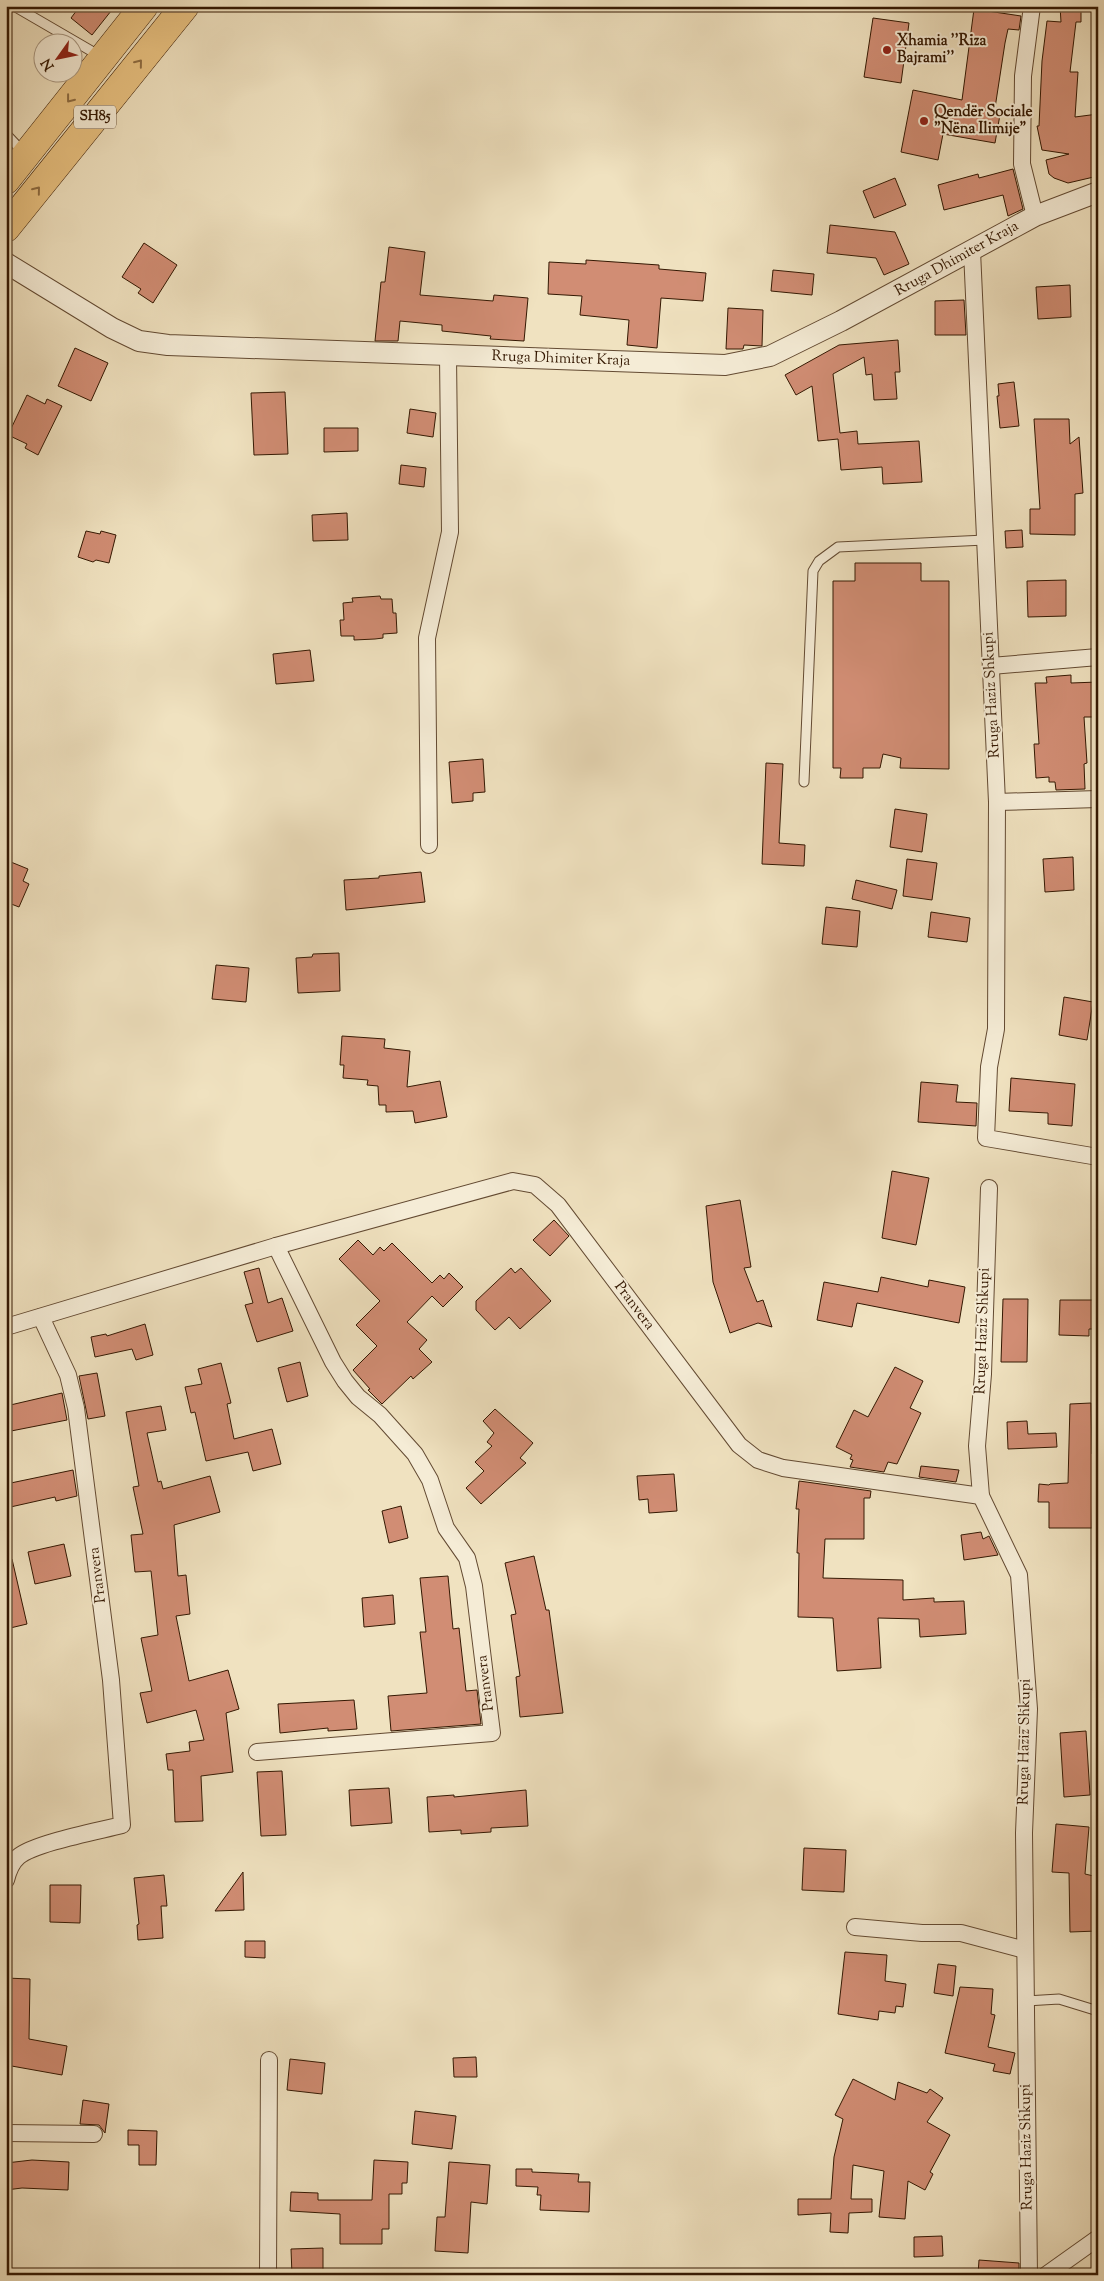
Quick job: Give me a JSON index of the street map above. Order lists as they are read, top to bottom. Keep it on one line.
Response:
{"streets":{"highway":["SH85"],"street":["Rruga Dhimiter Kraja","Rruga Haziz Shkupi","Pranvera"]},"crossings":[["Rruga Dhimiter Kraja","Rruga Haziz Shkupi"],["Rruga Haziz Shkupi","Pranvera"]],"places":["Xhamia ''Riza Bajrami''","Qendër Sociale \"Nëna Ilimije\""],"north":"bottom left"}
